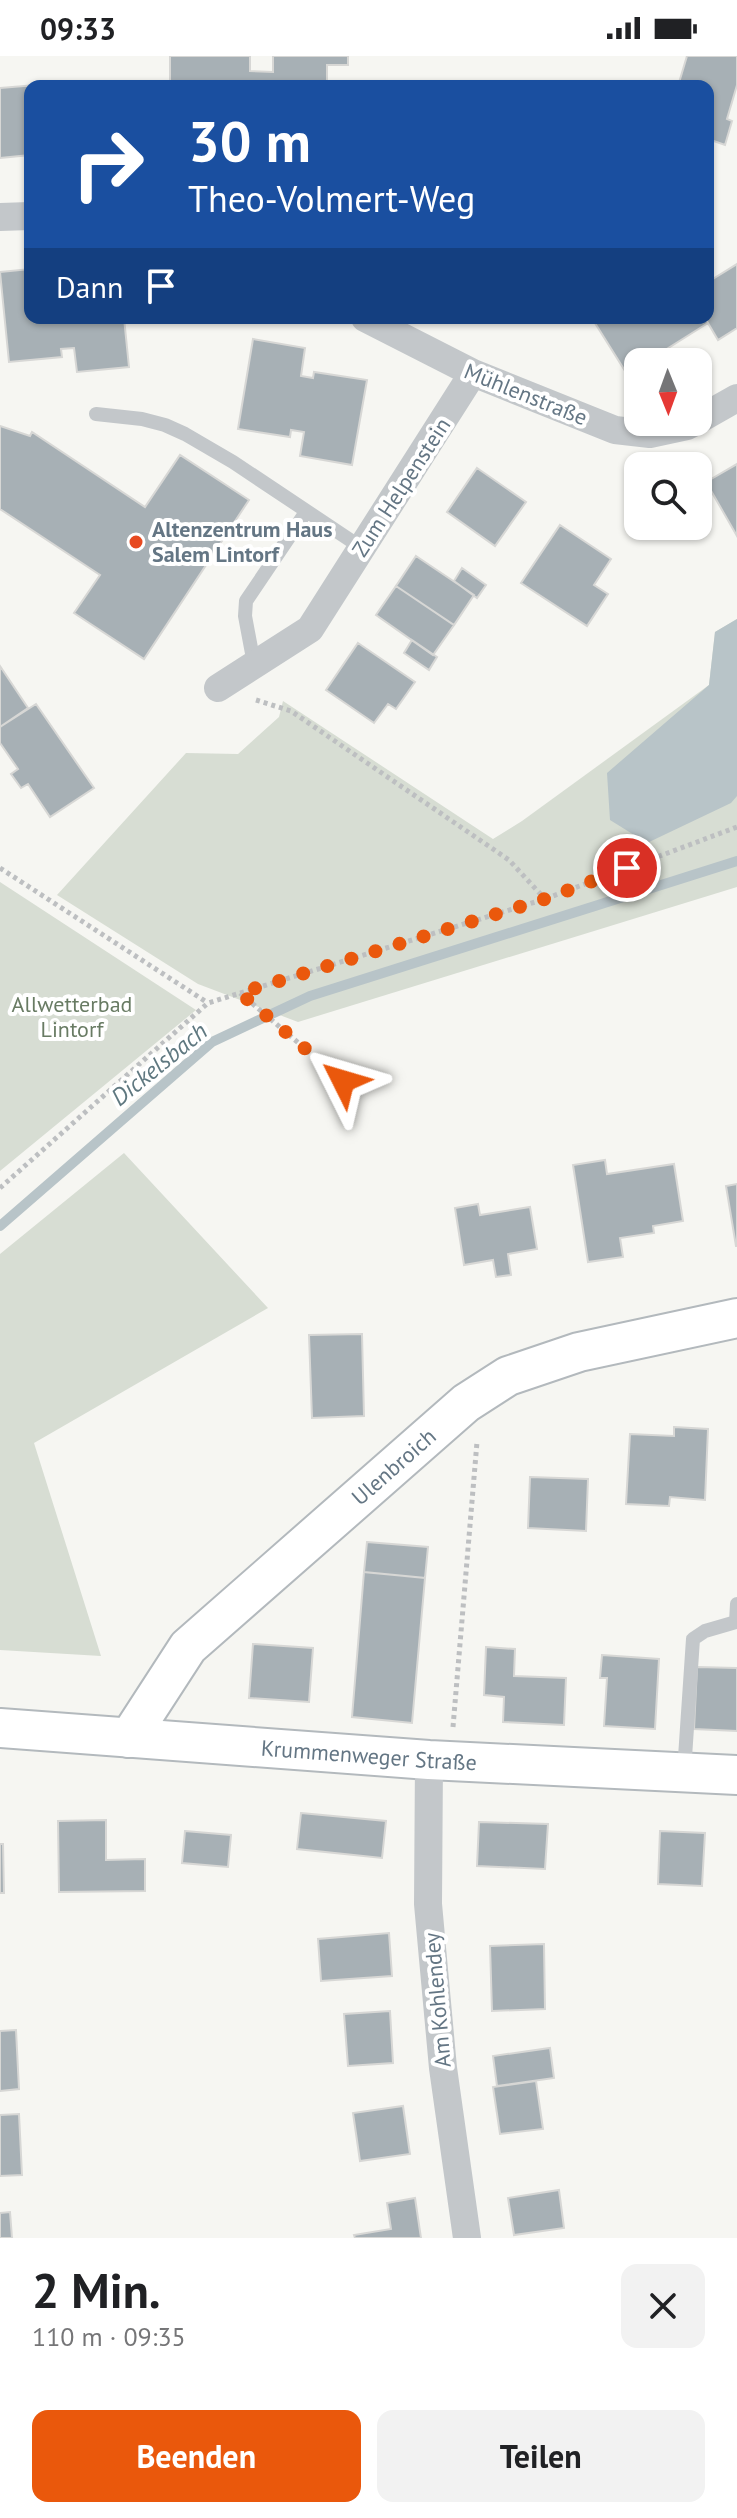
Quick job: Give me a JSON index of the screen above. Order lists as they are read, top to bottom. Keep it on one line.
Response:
{"streets":{"main road":["Ulenbroich","Krummenweger Straße"],"street":["Mühlenstraße","Zum Helpenstein","Am Kohlendey"]},"crossings":[["Mühlenstraße","Zum Helpenstein"],["Ulenbroich","Krummenweger Straße"],["Krummenweger Straße","Am Kohlendey"]],"water":["Dickelsbach"],"parks":["Allwetterbad Lintorf"],"places":["Altenzentrum Haus Salem Lintorf"],"north":"bottom","page":{"status":"09:33","turn":["30 m","Theo-Volmert-Weg"],"then":"Dann","heading":["2 Min.","110 m · 09:35"],"buttons":["Beenden","Teilen"]}}
